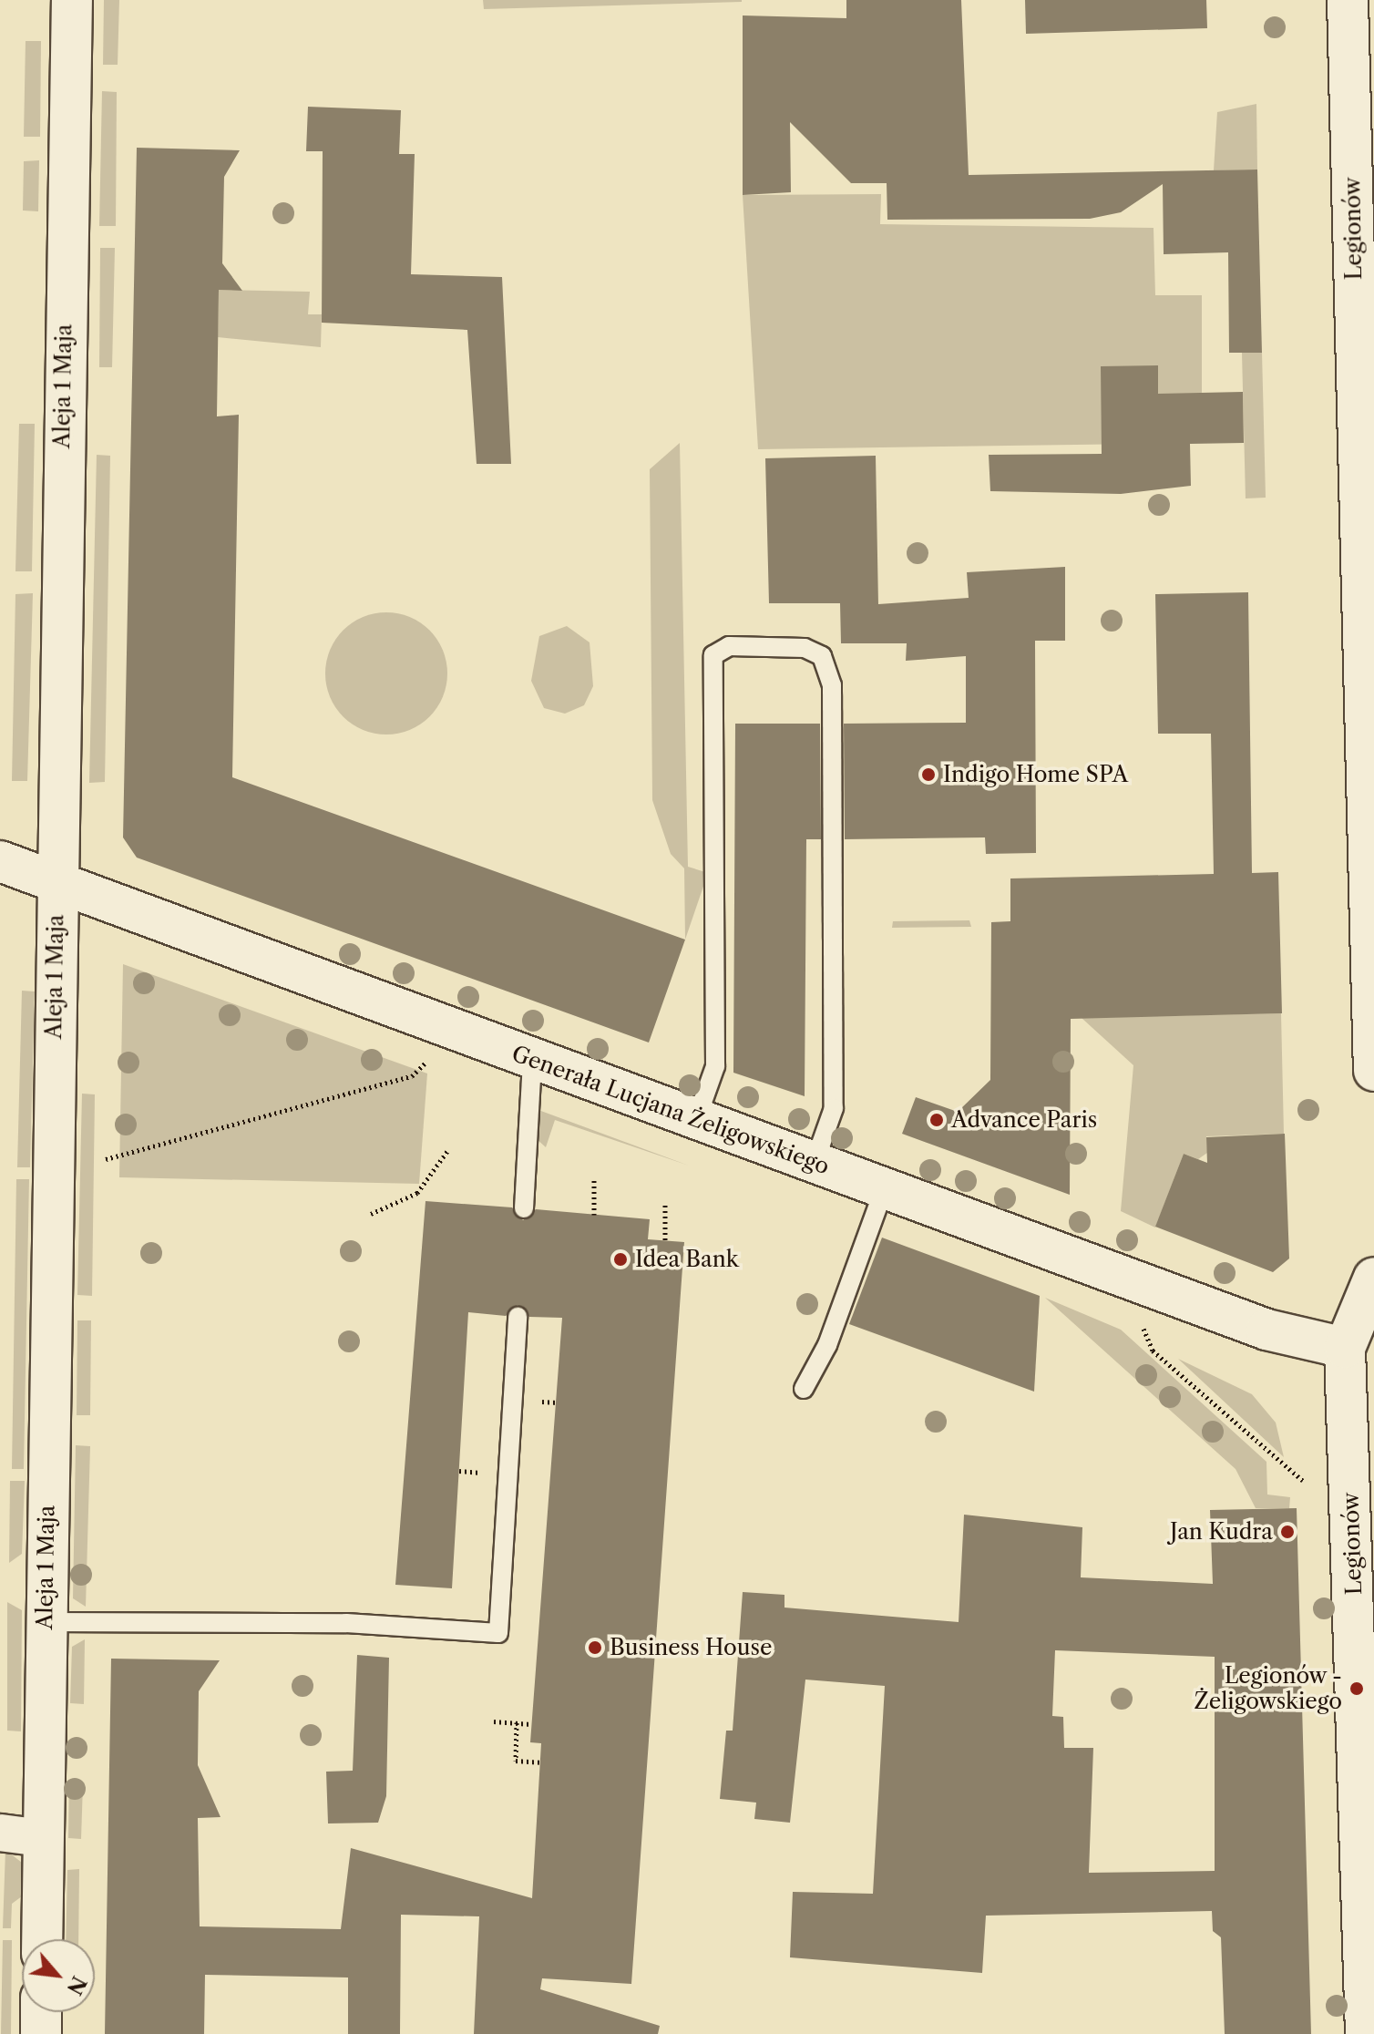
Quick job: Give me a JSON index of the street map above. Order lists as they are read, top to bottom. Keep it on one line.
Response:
{"streets":{"street":["Legionów","Aleja 1 Maja","Generała Lucjana Żeligowskiego"]},"crossings":[["Legionów","Generała Lucjana Żeligowskiego"],["Aleja 1 Maja","Generała Lucjana Żeligowskiego"]],"places":["Indigo Home SPA","Advance Paris","Idea Bank","Jan Kudra","Business House","Legionów - Żeligowskiego"],"north":"bottom right"}
